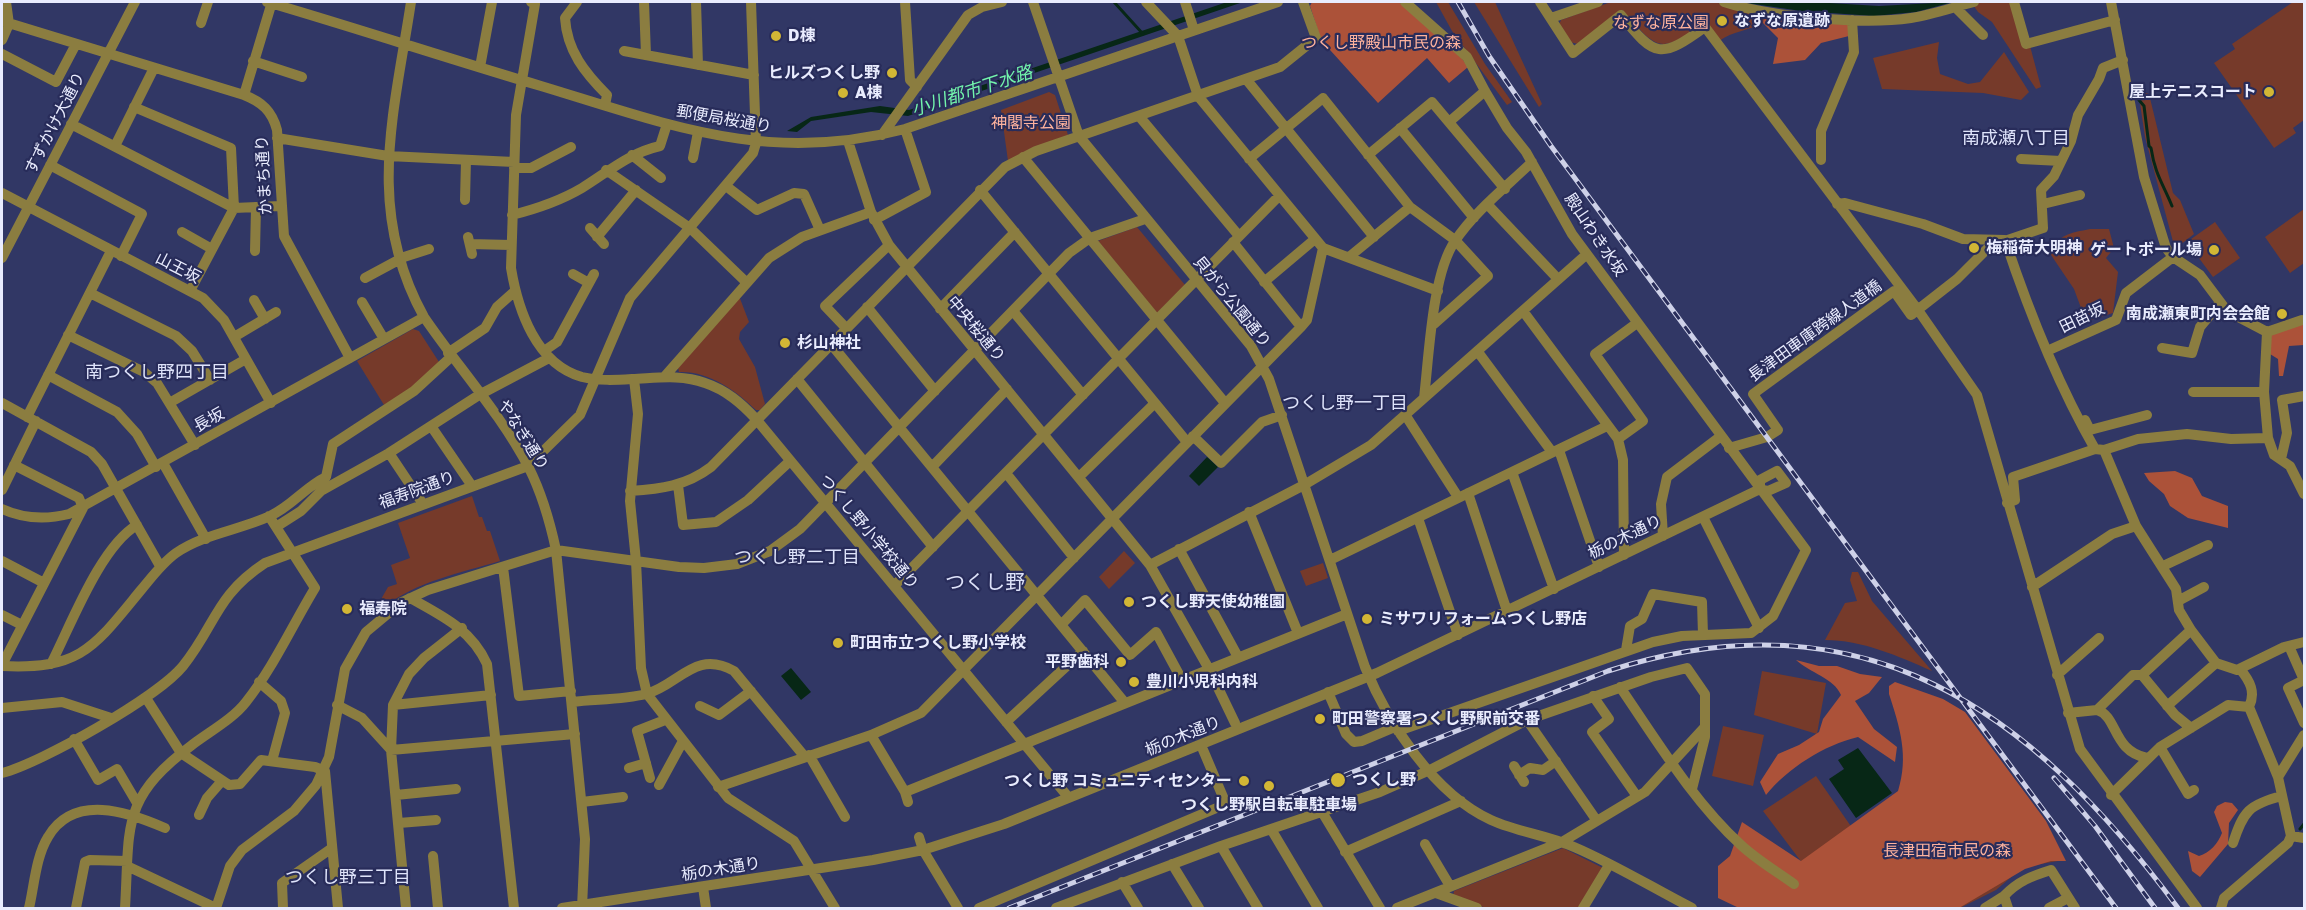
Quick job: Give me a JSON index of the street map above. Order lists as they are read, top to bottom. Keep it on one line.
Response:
{"streets":{"street":["郵便局桜通り","すずかけ大通り","かまち通り","殿山わき水坂","山王坂","貝がら公園通り","田苗坂","中央桜通り","長津田車庫跨線人道橋","長坂","やなぎ通り","福寿院通り","つくし野小学校通り","栃の木通り"]},"crossings":[["郵便局桜通り","貝がら公園通り"],["郵便局桜通り","中央桜通り"],["郵便局桜通り","やなぎ通り"],["郵便局桜通り","福寿院通り"],["すずかけ大通り","かまち通り"],["すずかけ大通り","山王坂"],["かまち通り","長坂"],["殿山わき水坂","長津田車庫跨線人道橋"],["殿山わき水坂","栃の木通り"],["山王坂","長坂"],["貝がら公園通り","栃の木通り"],["長坂","やなぎ通り"],["やなぎ通り","福寿院通り"],["やなぎ通り","栃の木通り"],["福寿院通り","つくし野小学校通り"],["つくし野小学校通り","栃の木通り"]],"districts":["南成瀬八丁目","南つくし野四丁目","つくし野一丁目","つくし野二丁目","つくし野","つくし野三丁目"],"water":["小川都市下水路"],"parks":["なずな原公園","つくし野殿山市民の森","神閣寺公園","長津田宿市民の森"],"places":["なずな原遺跡","D棟","ヒルズつくし野","屋上テニスコート","A棟","梅稲荷大明神","ゲートボール場","南成瀬東町内会会館","杉山神社","つくし野天使幼稚園","福寿院","ミサワリフォームつくし野店","町田市立つくし野小学校","平野歯科","豊川小児科内科","町田警察署つくし野駅前交番","つくし野","つくし野 コミュニティセンター","つくし野駅自転車駐車場"]}
